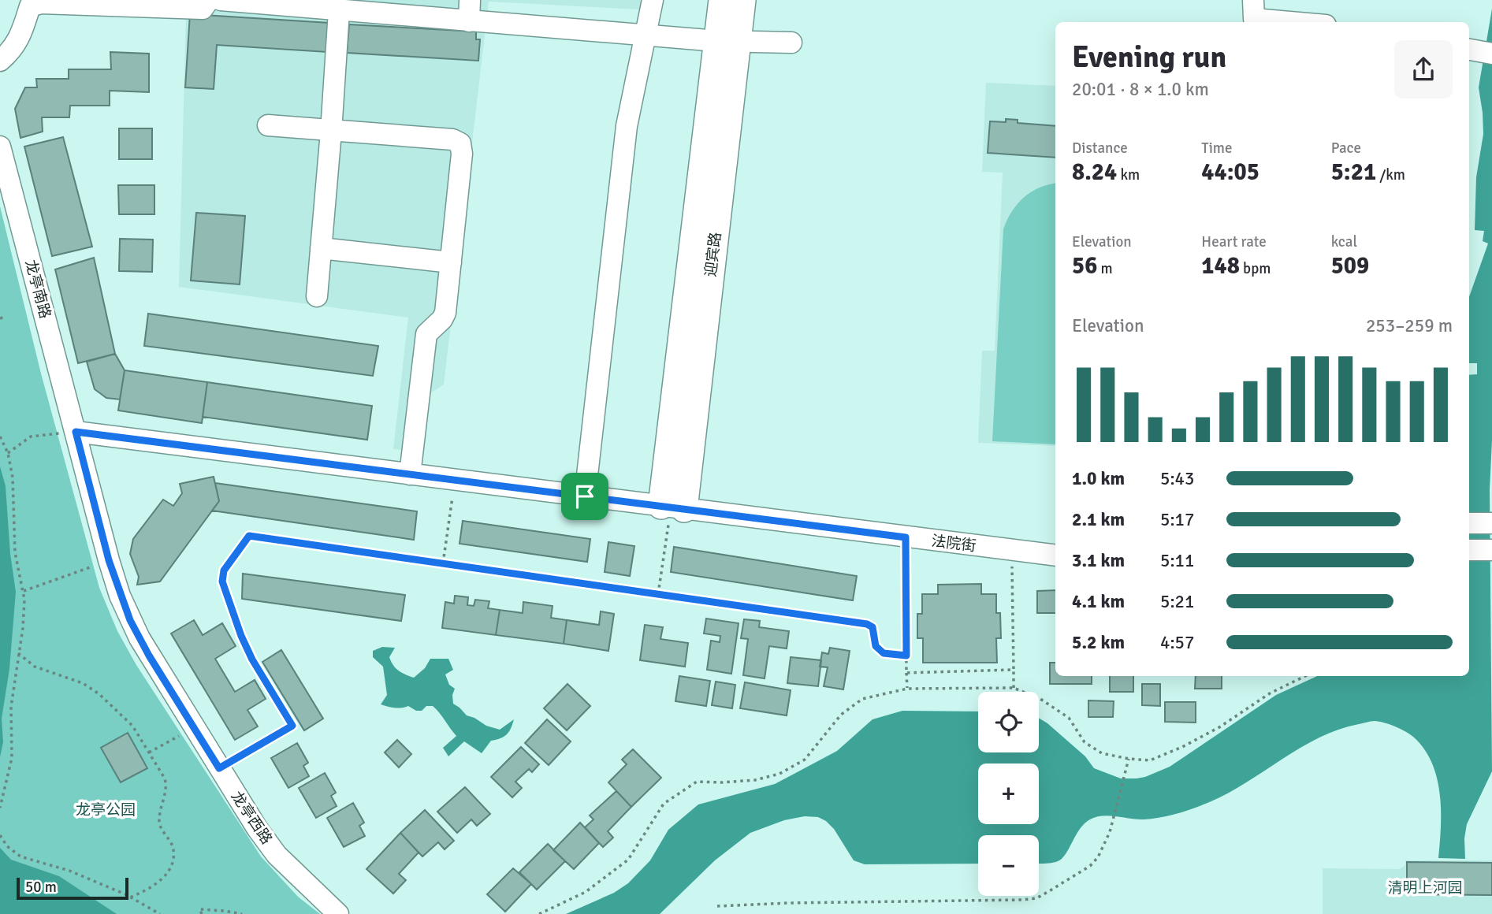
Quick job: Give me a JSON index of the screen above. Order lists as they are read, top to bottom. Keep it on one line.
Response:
{"streets":{"main road":["迎宾路"],"street":["龙亭南路","法院街","龙亭西路"]},"crossings":[["迎宾路","法院街"],["龙亭南路","法院街"],["龙亭南路","龙亭西路"],["法院街","龙亭西路"]],"parks":["龙亭公园","清明上河园"],"scale_bar":"50 m","page":{"heading":["Evening run","20:01 · 8 × 1.0 km"],"stats":[["Distance","8.24 km"],["Time","44:05"],["Pace","5:21 /km"],["Elevation","56 m"],["Heart rate","148 bpm"],["kcal","509"]],"chart":["Elevation","253–259 m"],"list":[{"name":"1.0 km","note":"5:43"},{"name":"2.1 km","note":"5:17"},{"name":"3.1 km","note":"5:11"},{"name":"4.1 km","note":"5:21"},{"name":"5.2 km","note":"4:57"}],"map_buttons":["+","−"],"scale":"50 m"}}
